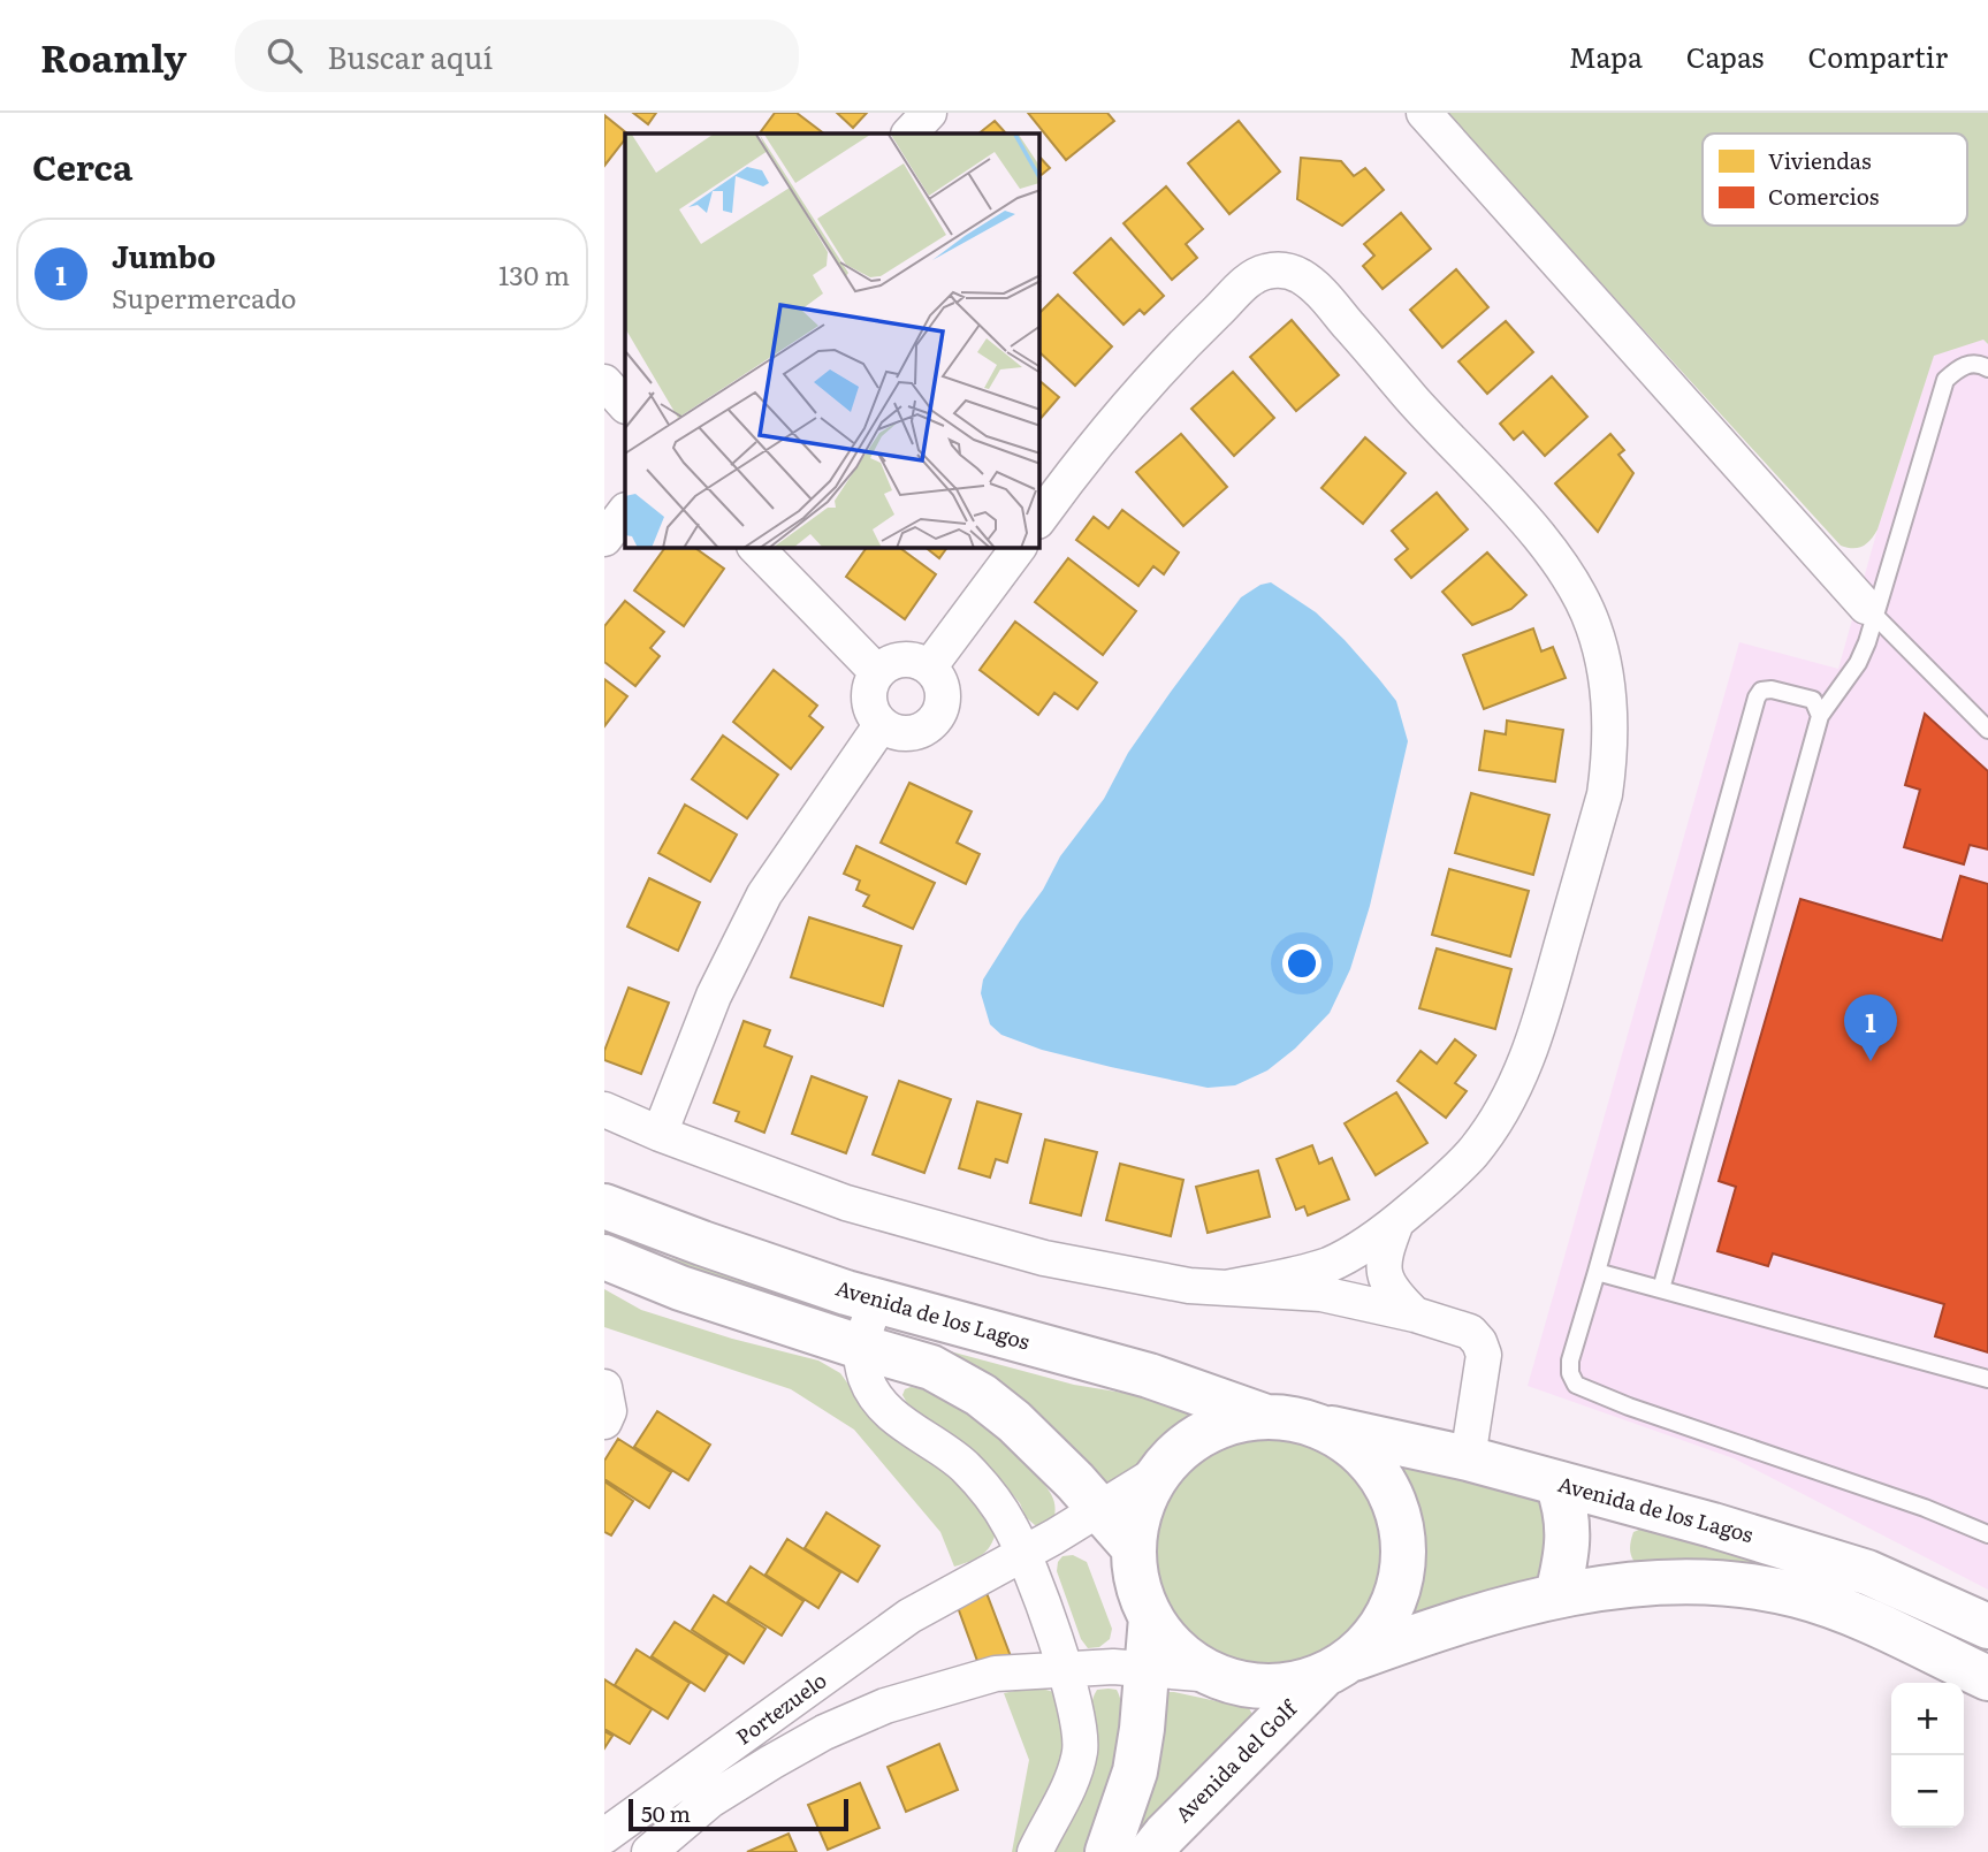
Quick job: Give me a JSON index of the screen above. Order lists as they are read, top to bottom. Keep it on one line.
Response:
{"streets":{"street":["Avenida de los Lagos","Portezuelo","Avenida del Golf"]},"crossings":[["Avenida de los Lagos","Portezuelo"],["Avenida de los Lagos","Avenida del Golf"],["Portezuelo","Avenida del Golf"]],"legend":["Viviendas","Comercios"],"scale_bar":"50 m","page":{"header":"Roamly","search":"Buscar aquí","nav":["Mapa","Capas","Compartir"],"heading":"Cerca","list":[{"mark":"1","name":"Jumbo","note":"Supermercado","value":"130 m"}],"pins":"1","map_buttons":["+","−"],"scale":"50 m"}}
